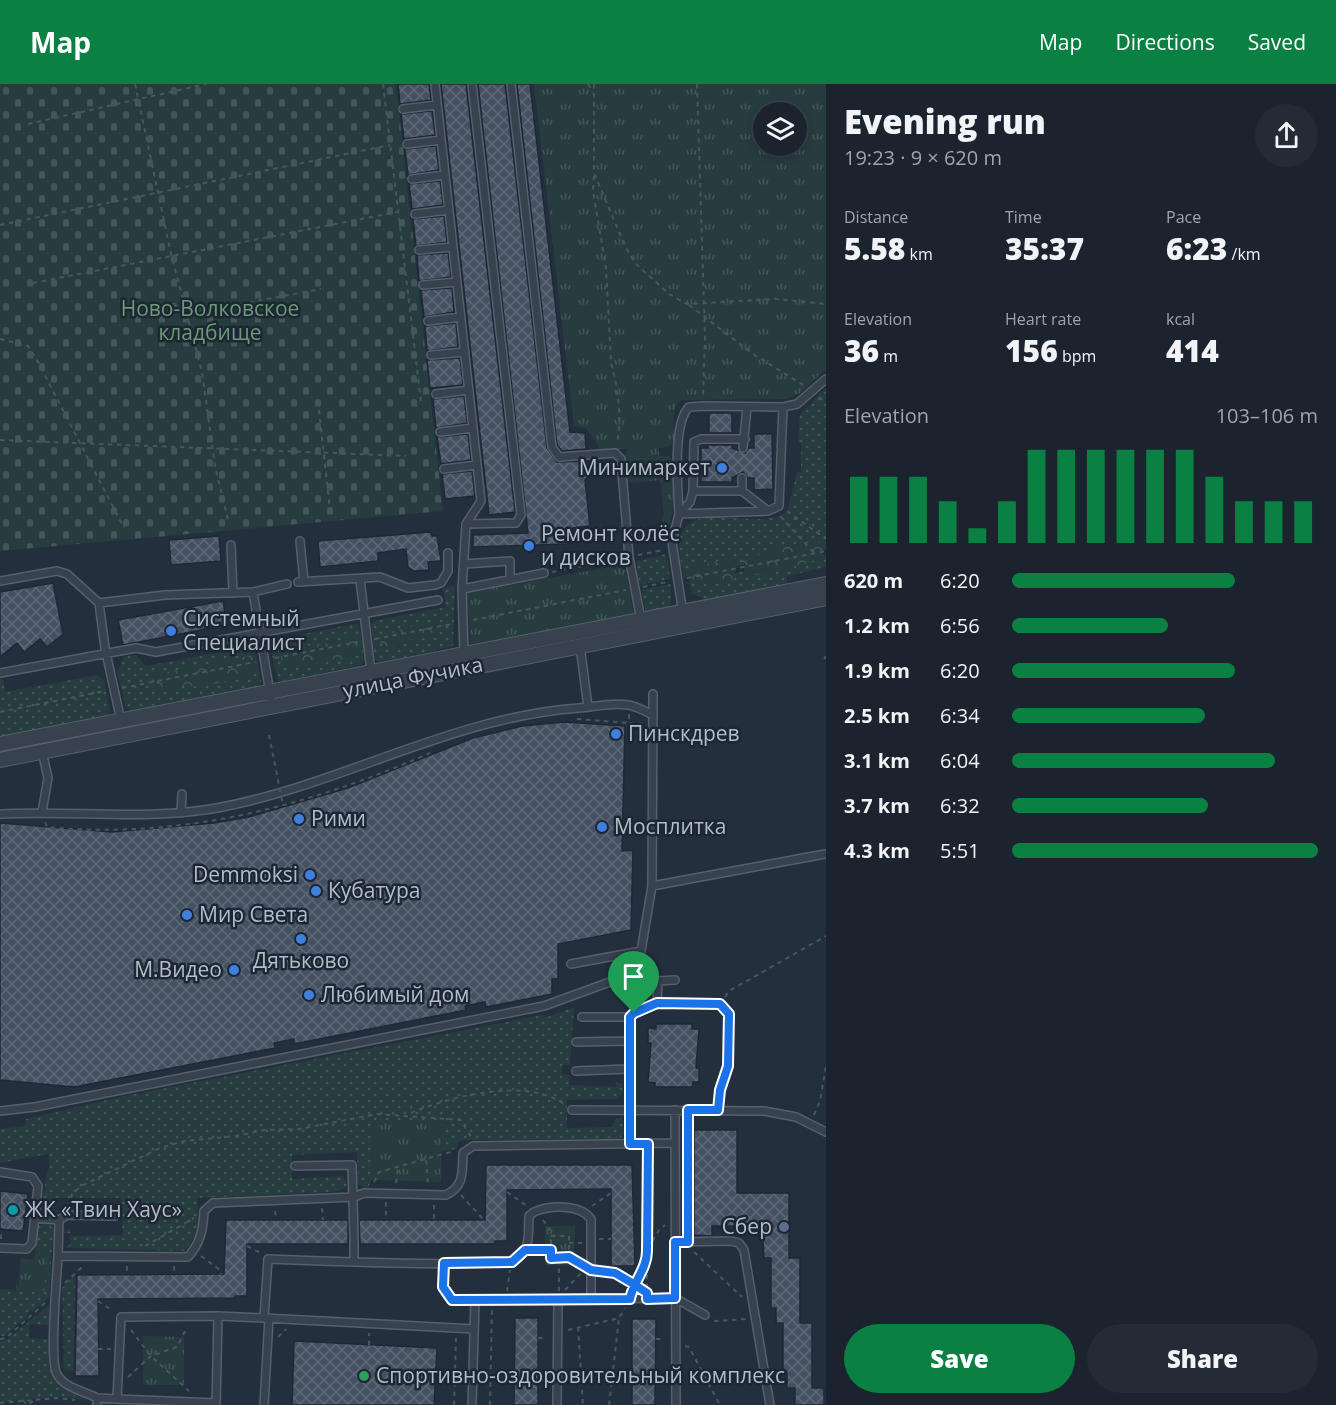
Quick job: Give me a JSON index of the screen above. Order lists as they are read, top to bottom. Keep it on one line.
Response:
{"streets":{"street":["улица Фучика"]},"parks":["Ново-Волковское кладбище"],"places":["Минимаркет","Ремонт колёс и дисков","Системный Специалист","Пинскдрев","Рими","Мосплитка","Demmoksi","Кубатура","Мир Света","Дятьково","М.Видео","Любимый дом","ЖК «Твин Хаус»","Сбер","Спортивно-оздоровительный комплекс"],"page":{"header":"Map","nav":["Map","Directions","Saved"],"heading":["Evening run","19:23 · 9 × 620 m"],"stats":[["Distance","5.58 km"],["Time","35:37"],["Pace","6:23 /km"],["Elevation","36 m"],["Heart rate","156 bpm"],["kcal","414"]],"chart":["Elevation","103–106 m"],"list":[{"name":"620 m","note":"6:20"},{"name":"1.2 km","note":"6:56"},{"name":"1.9 km","note":"6:20"},{"name":"2.5 km","note":"6:34"},{"name":"3.1 km","note":"6:04"},{"name":"3.7 km","note":"6:32"},{"name":"4.3 km","note":"5:51"}],"buttons":["Save","Share"]}}
